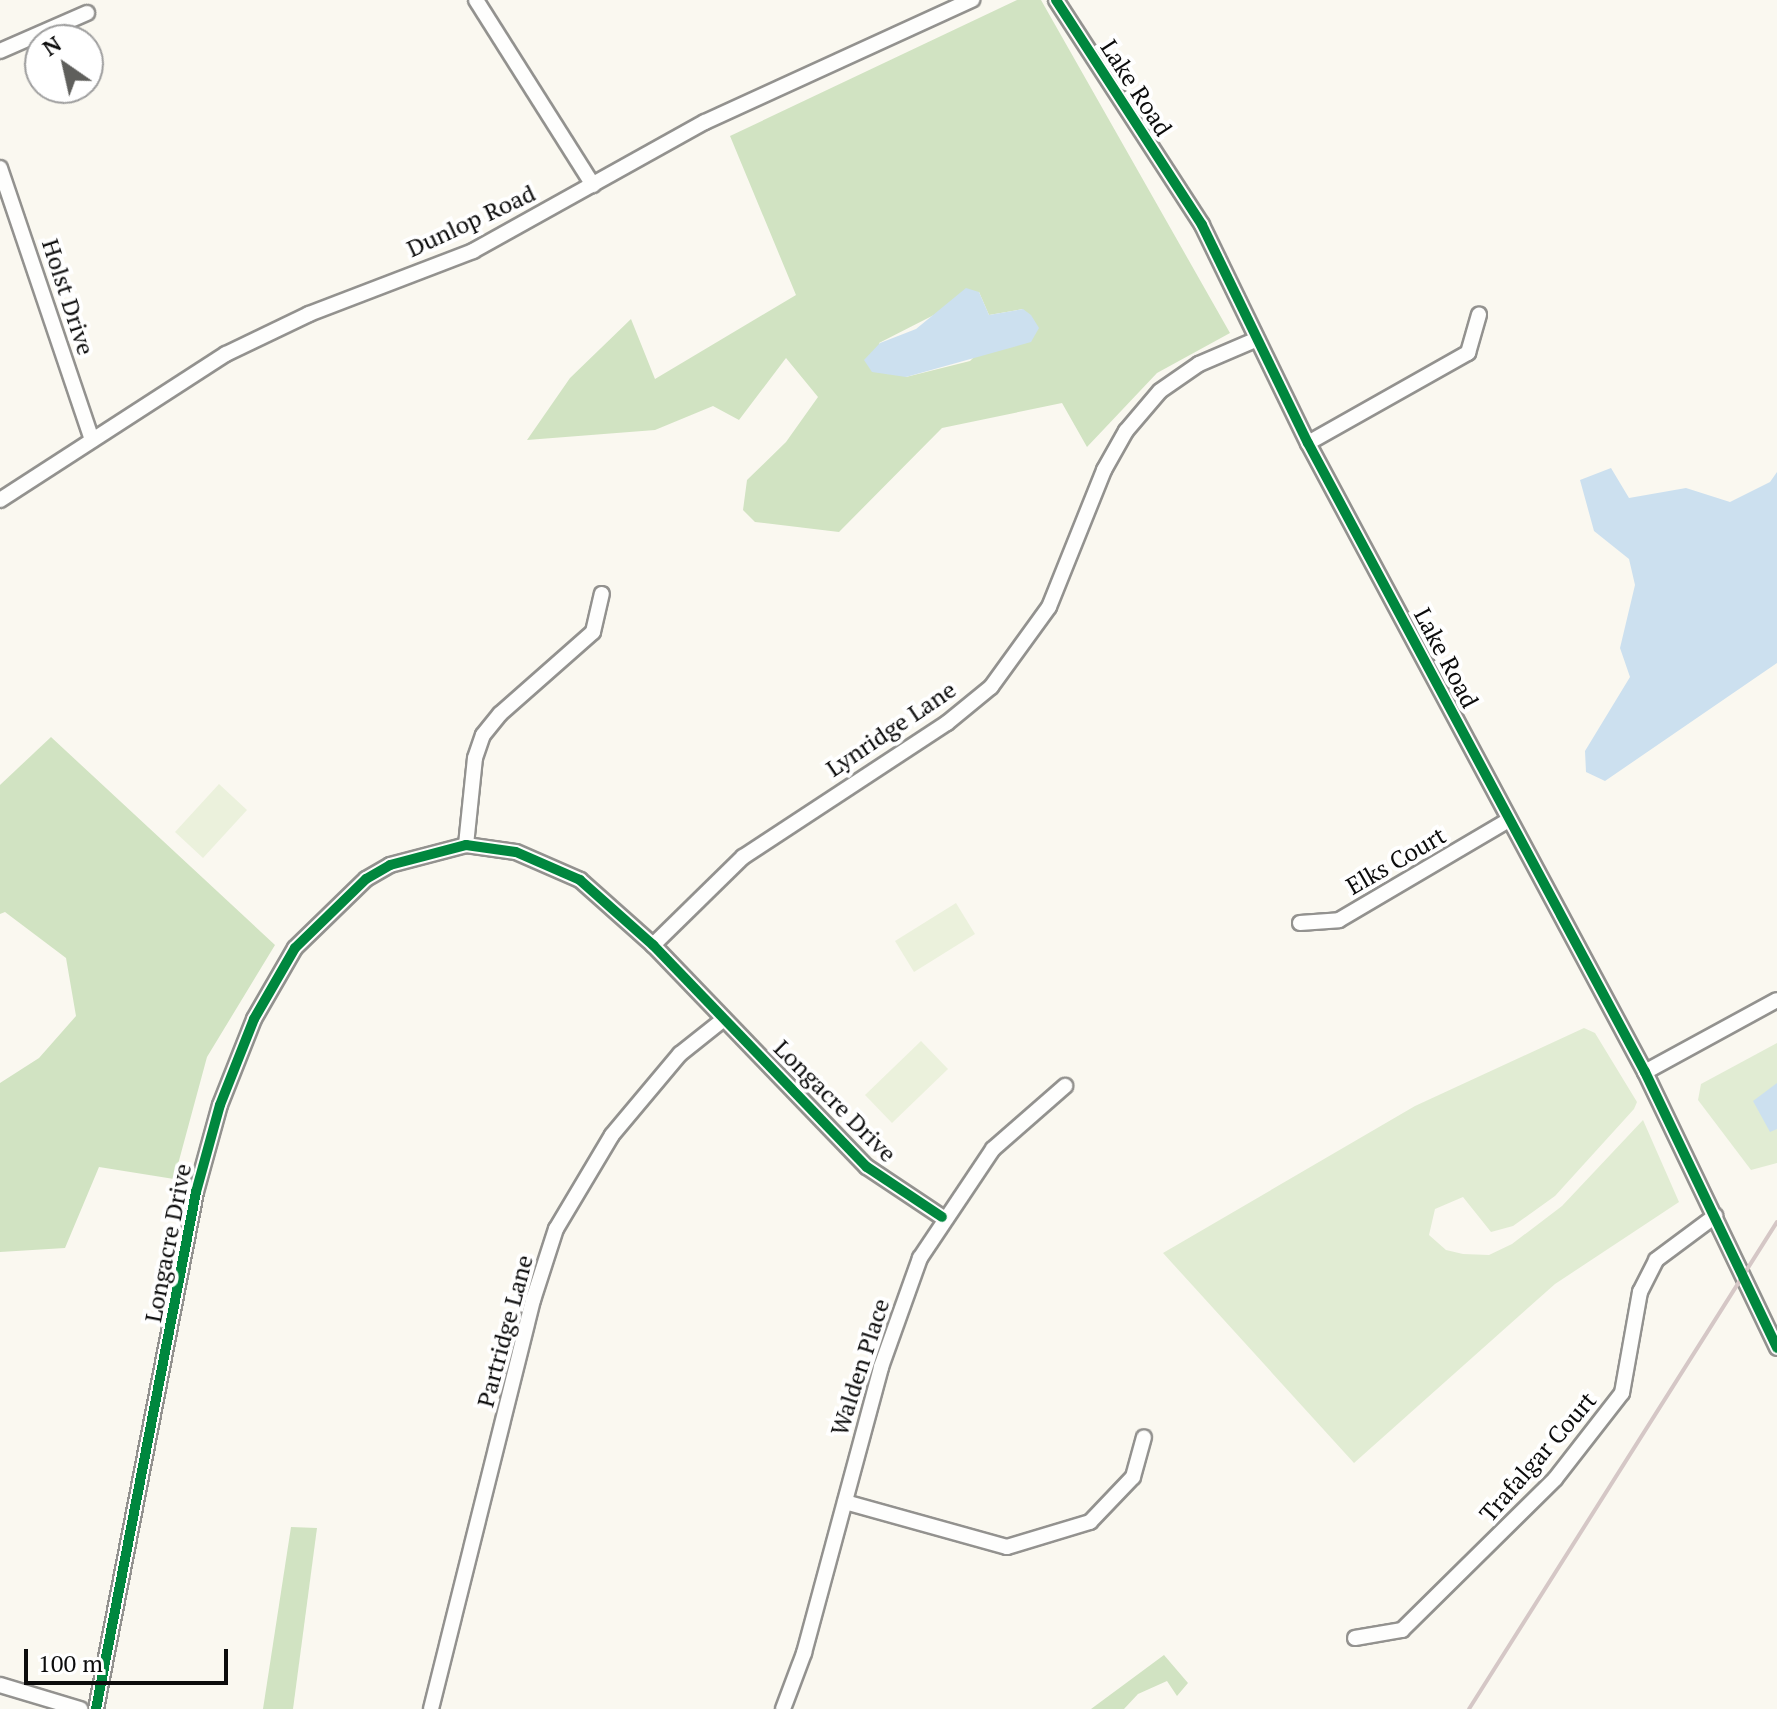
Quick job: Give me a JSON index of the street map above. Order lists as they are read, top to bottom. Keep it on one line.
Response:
{"streets":{"street":["Lake Road","Dunlop Road","Holst Drive","Lynridge Lane","Elks Court","Longacre Drive","Partridge Lane","Walden Place","Trafalgar Court"]},"crossings":[["Lake Road","Lynridge Lane"],["Lake Road","Elks Court"],["Lake Road","Trafalgar Court"],["Dunlop Road","Holst Drive"],["Lynridge Lane","Longacre Drive"],["Longacre Drive","Partridge Lane"],["Longacre Drive","Walden Place"]],"scale_bar":"100 m","north":"top left"}
